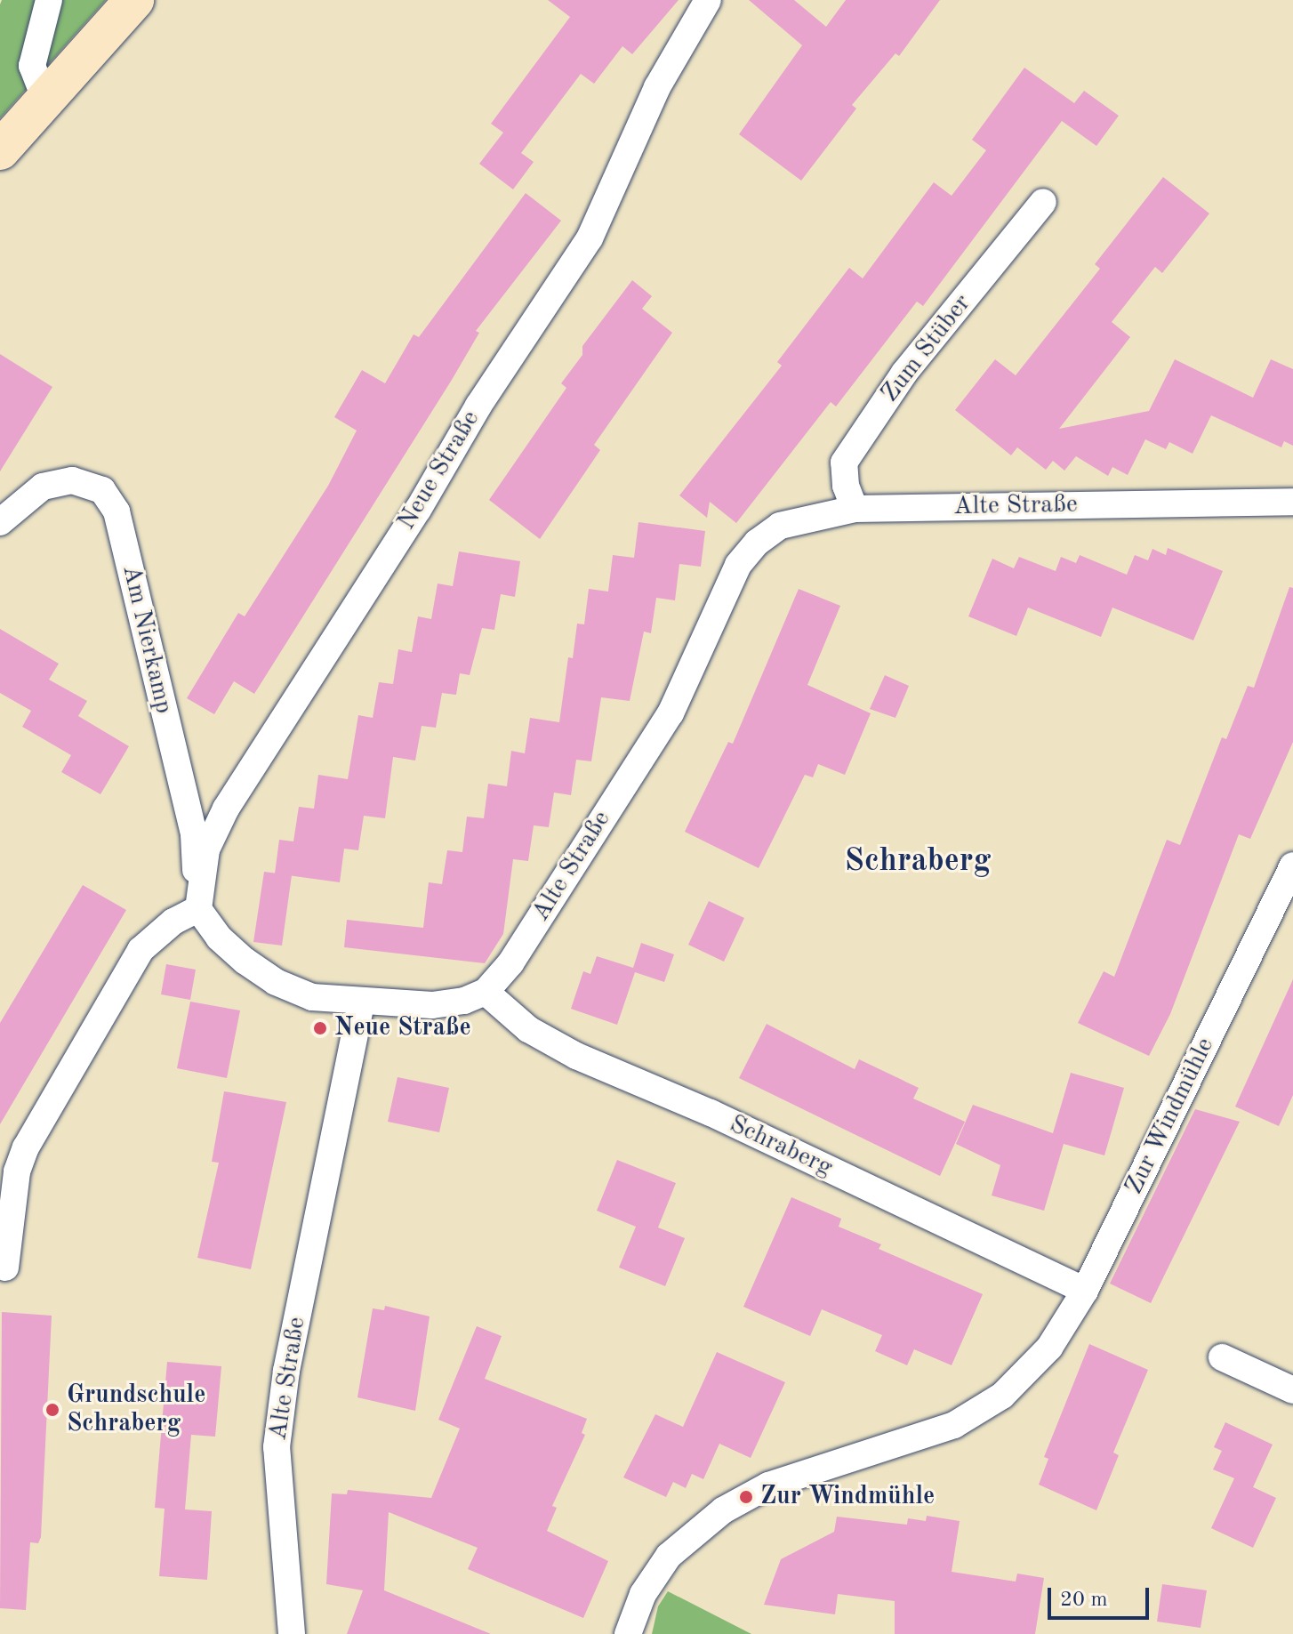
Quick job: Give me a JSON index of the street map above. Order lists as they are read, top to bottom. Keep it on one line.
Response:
{"streets":{"street":["Zum Stüber","Neue Straße","Alte Straße","Am Nierkamp","Zur Windmühle","Schraberg"]},"crossings":[["Zum Stüber","Alte Straße"],["Neue Straße","Am Nierkamp"],["Alte Straße","Schraberg"],["Zur Windmühle","Schraberg"]],"districts":["Schraberg"],"places":["Neue Straße","Grundschule Schraberg","Zur Windmühle"],"scale_bar":"20 m"}
